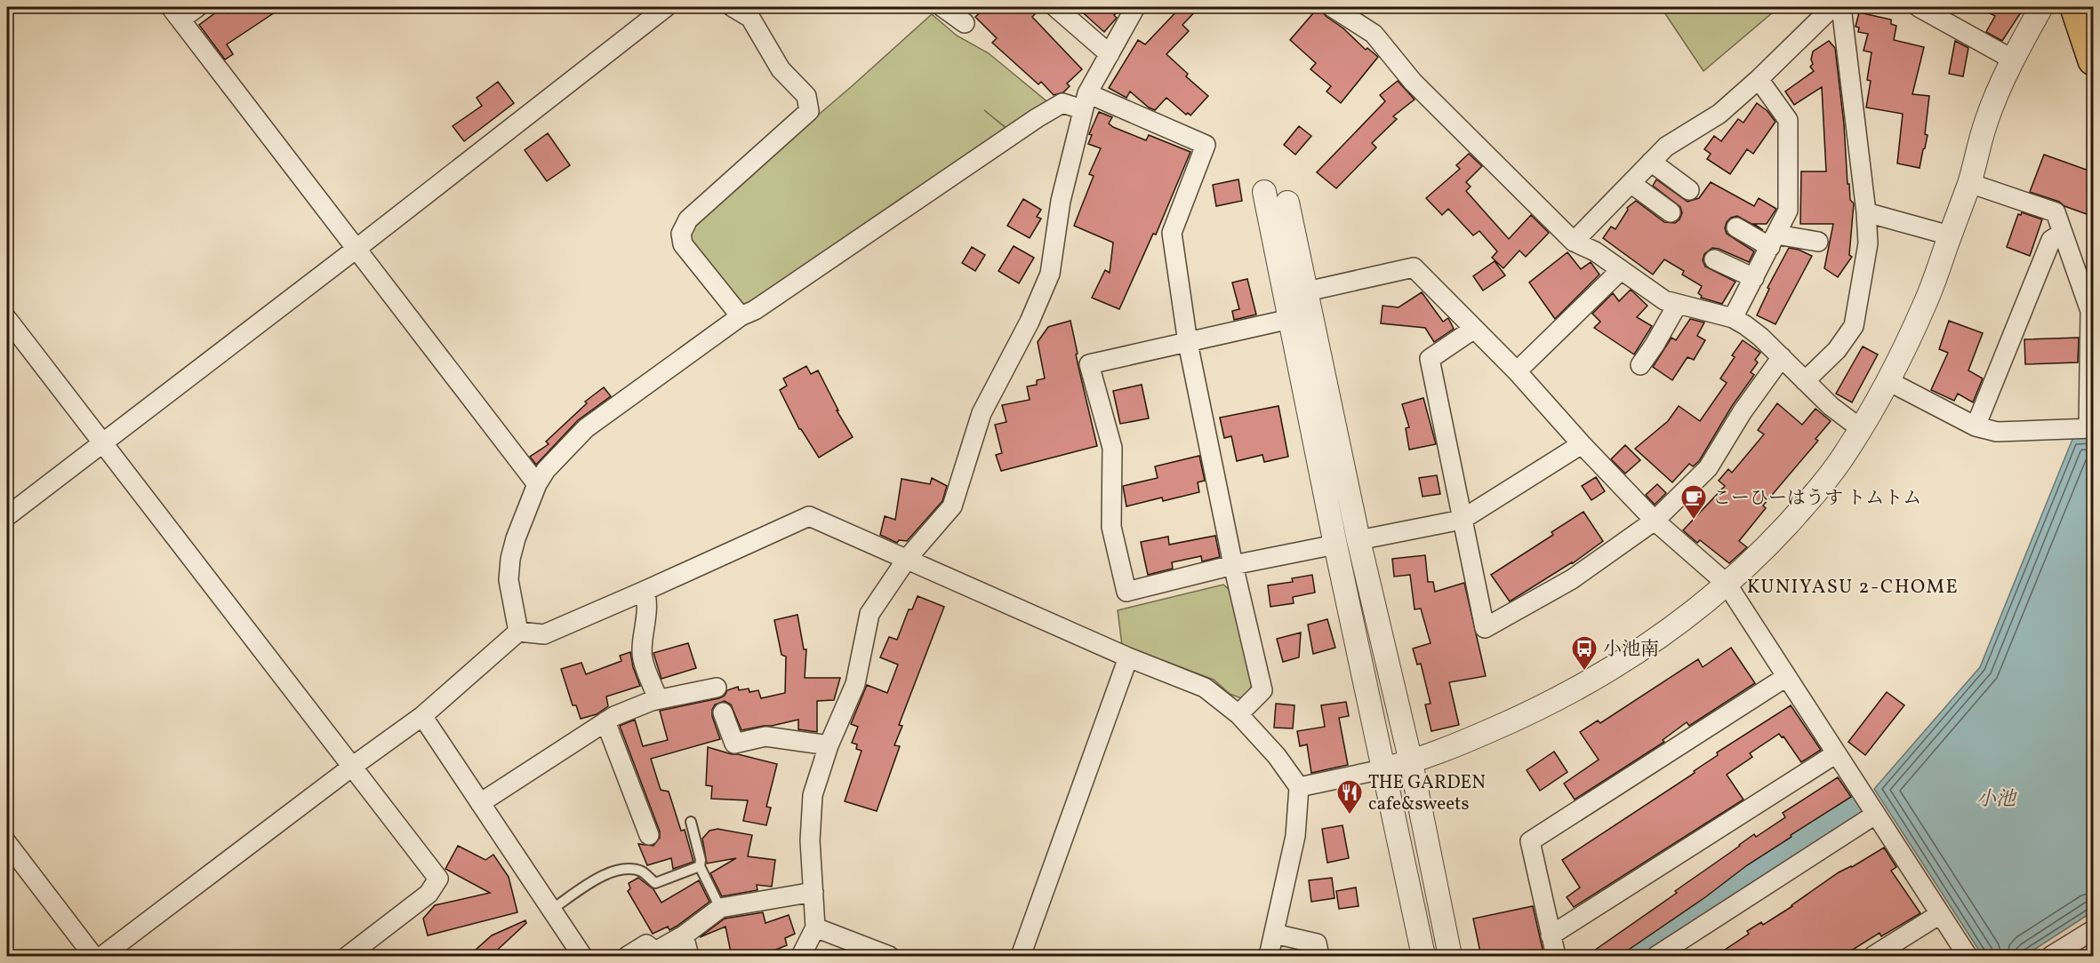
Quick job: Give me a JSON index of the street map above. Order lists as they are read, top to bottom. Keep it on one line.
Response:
{"districts":["KUNIYASU 2-CHOME"],"water":["小池"],"places":{"cafe":["こーひーはうす トムトム"],"bus stop":["小池南"],"restaurant":["THE GARDEN cafe&sweets"]}}
